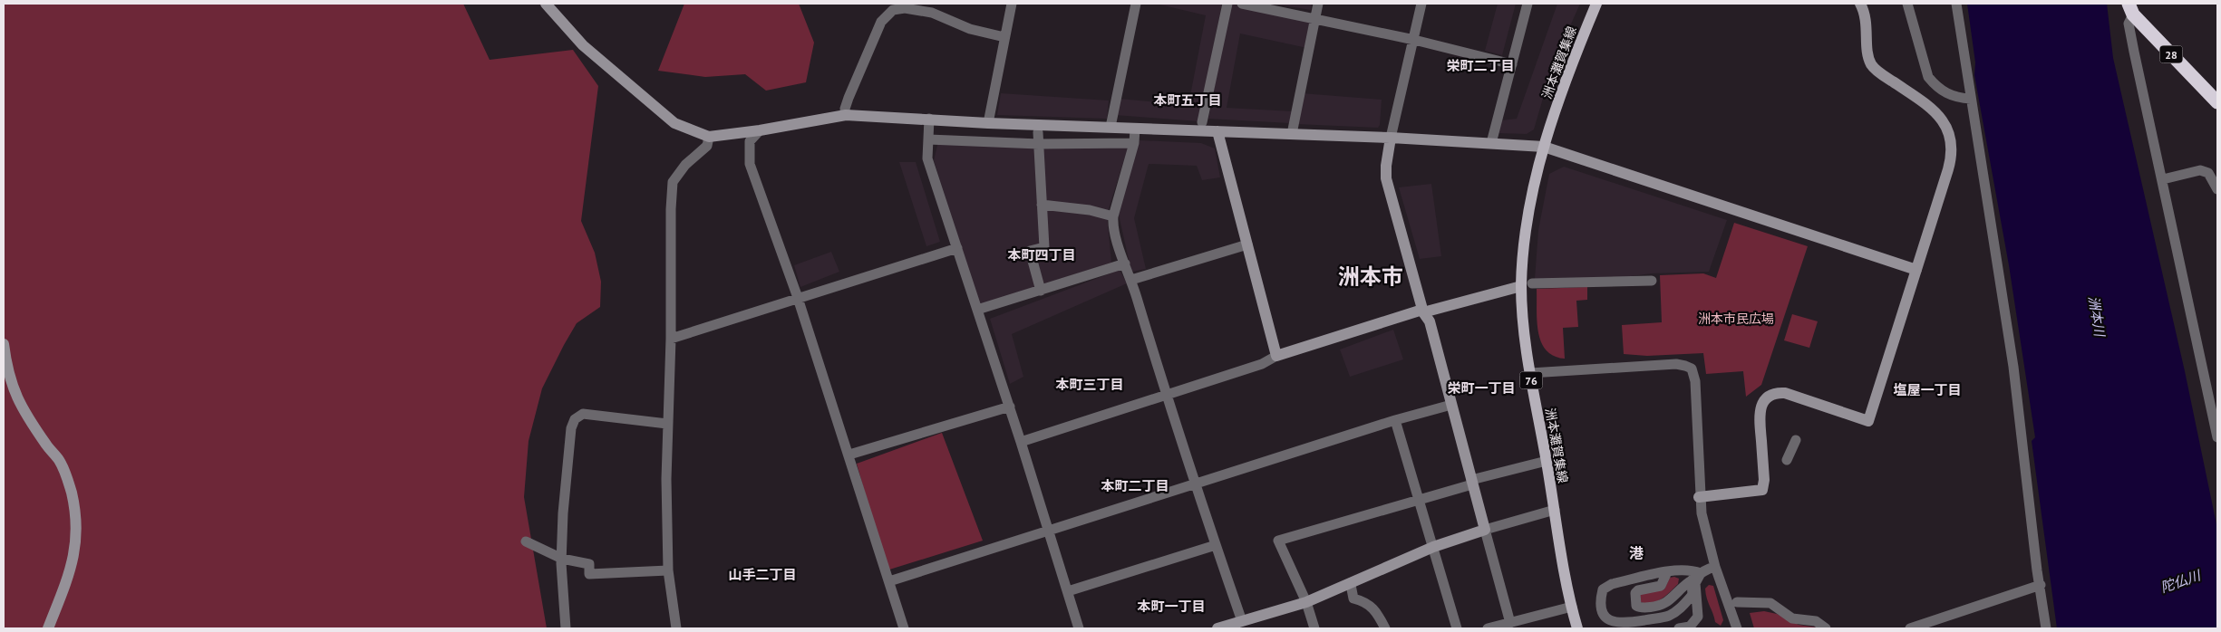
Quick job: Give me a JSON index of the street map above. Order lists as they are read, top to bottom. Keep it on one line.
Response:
{"streets":{"highway":["28"],"main road":["洲本灘賀集線","76"]},"districts":["栄町二丁目","本町五丁目","本町四丁目","洲本市","本町三丁目","栄町一丁目","塩屋一丁目","本町二丁目","港","山手二丁目","本町一丁目"],"water":["洲本川","陀仏川"],"parks":["洲本市民広場"]}
